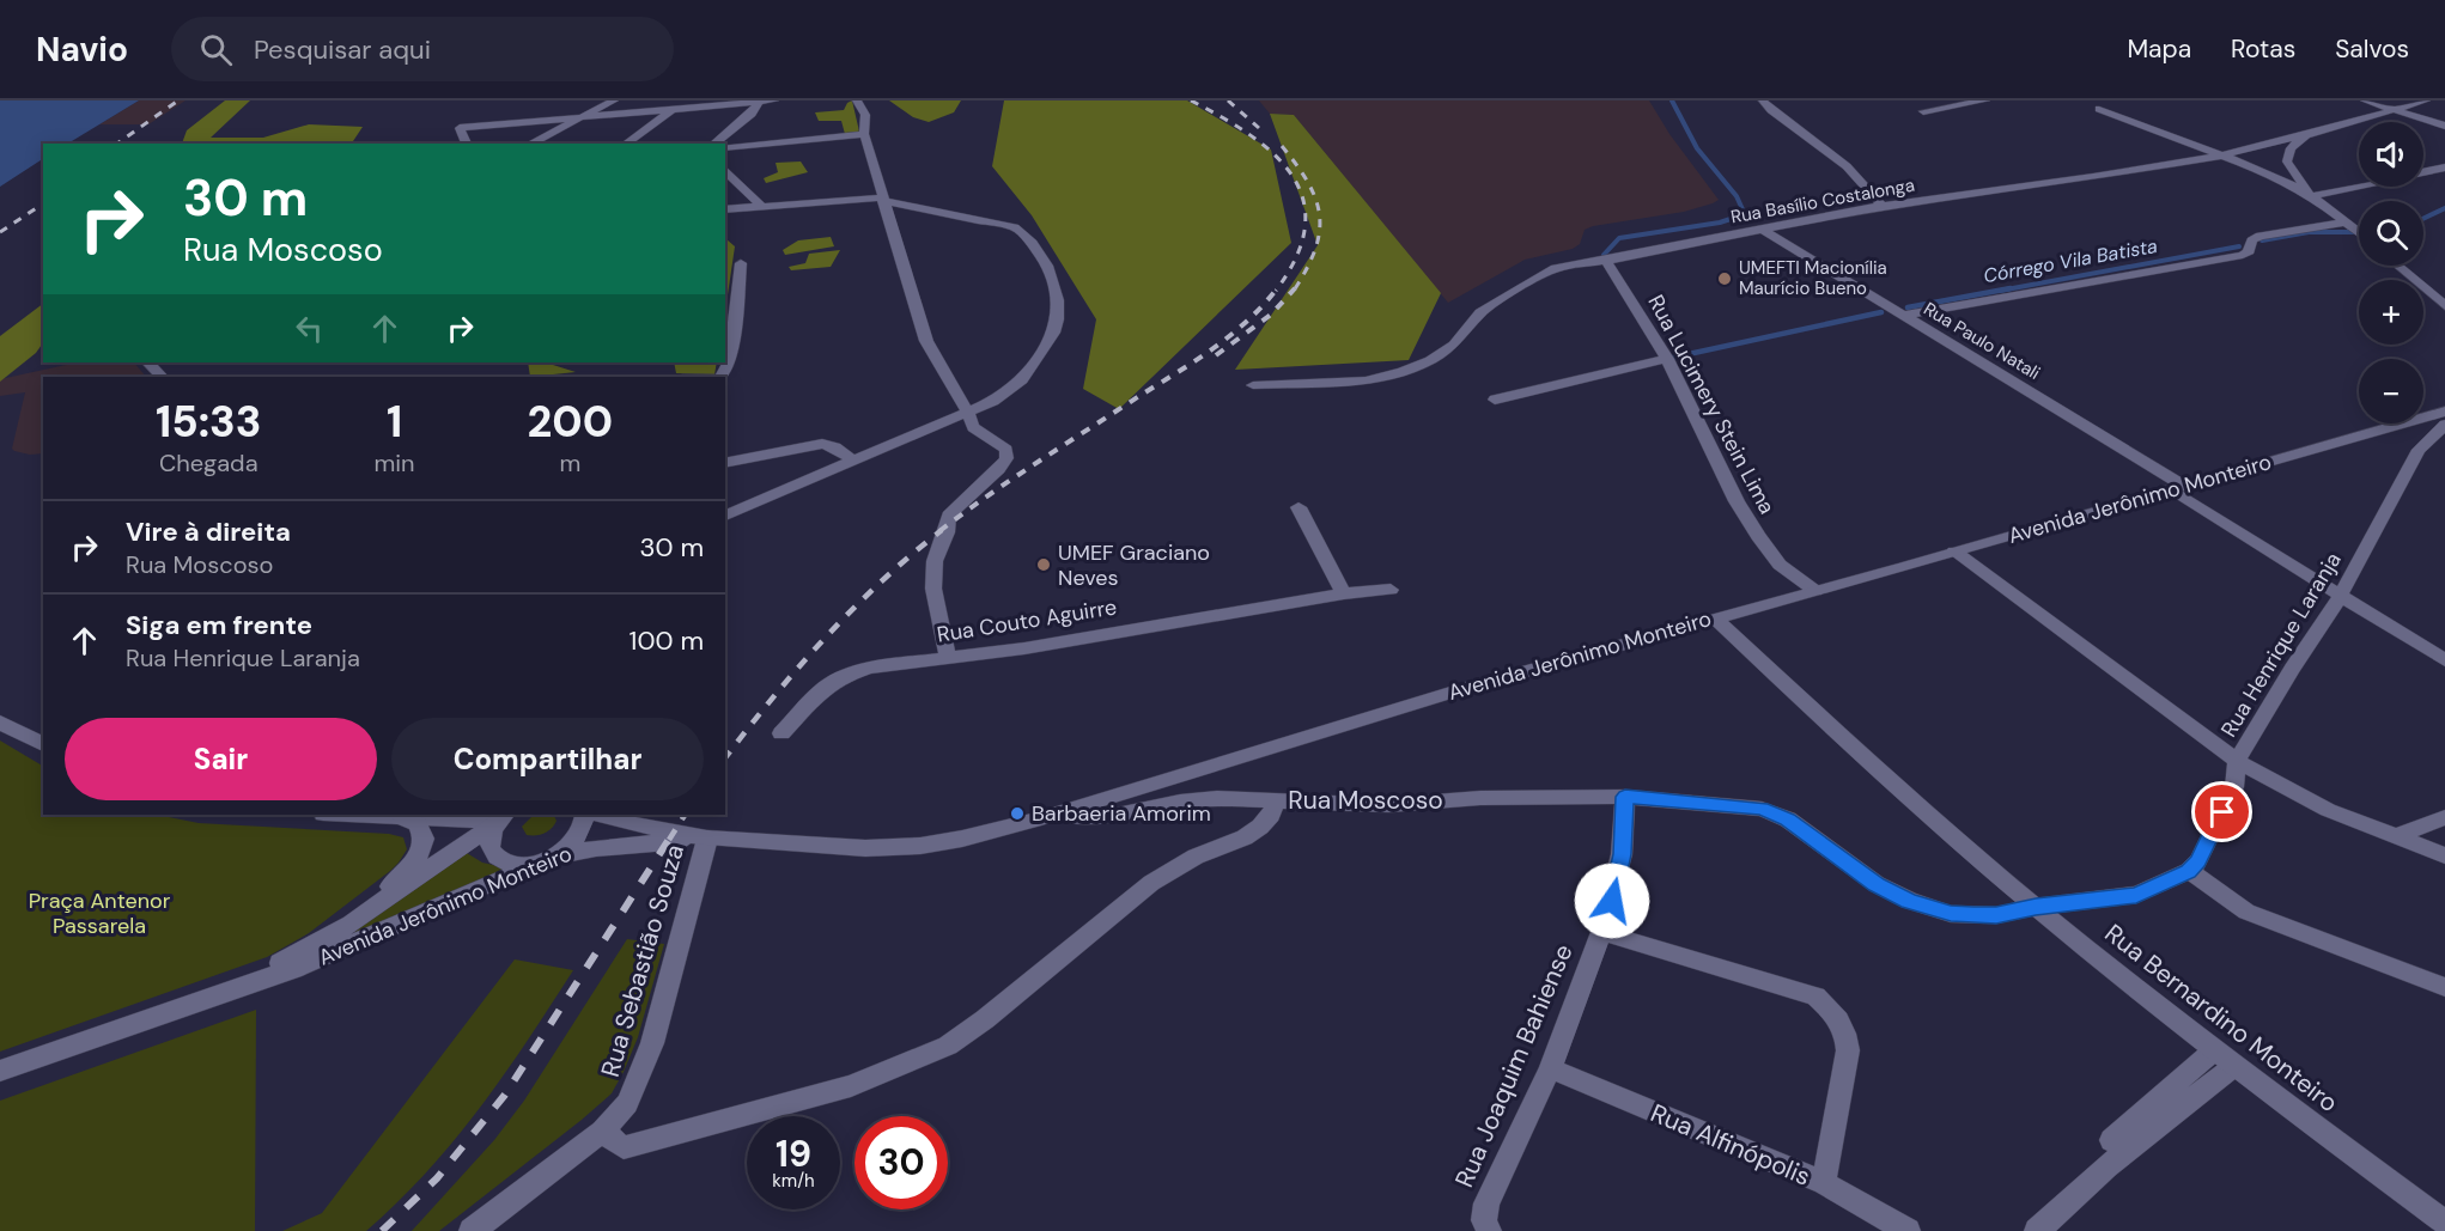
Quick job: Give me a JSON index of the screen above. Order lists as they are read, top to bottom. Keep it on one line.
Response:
{"streets":{"street":["Rua Basílio Costalonga","Rua Paulo Natali","Rua Lucimery Stein Lima","Avenida Jerônimo Monteiro","Rua Couto Aguirre","Rua Henrique Laranja","Rua Moscoso","Rua Sebastião Souza","Rua Bernardino Monteiro","Rua Joaquim Bahiense","Rua Alfinópolis"]},"crossings":[["Rua Basílio Costalonga","Rua Paulo Natali"],["Rua Basílio Costalonga","Rua Lucimery Stein Lima"],["Rua Paulo Natali","Avenida Jerônimo Monteiro"],["Rua Paulo Natali","Rua Henrique Laranja"],["Rua Lucimery Stein Lima","Avenida Jerônimo Monteiro"],["Avenida Jerônimo Monteiro","Rua Sebastião Souza"],["Avenida Jerônimo Monteiro","Rua Bernardino Monteiro"],["Rua Moscoso","Rua Sebastião Souza"],["Rua Moscoso","Rua Bernardino Monteiro"],["Rua Moscoso","Rua Joaquim Bahiense"],["Rua Joaquim Bahiense","Rua Alfinópolis"]],"water":["Córrego Vila Batista"],"parks":["Praça Antenor Passarela"],"places":["UMEFTI Macionília Maurício Bueno","UMEF Graciano Neves","Barbaeria Amorim"],"page":{"header":"Navio","search":"Pesquisar aqui","nav":["Mapa","Rotas","Salvos"],"map_buttons":["+","−"],"turn":["30 m","Rua Moscoso"],"eta":["15:33","Chegada","1","min","200","m"],"list":[{"name":"Vire à direita","note":"Rua Moscoso","value":"30 m"},{"name":"Siga em frente","note":"Rua Henrique Laranja","value":"100 m"}],"buttons":["Sair","Compartilhar"],"speed":"19 km/h","limit":"30"}}
